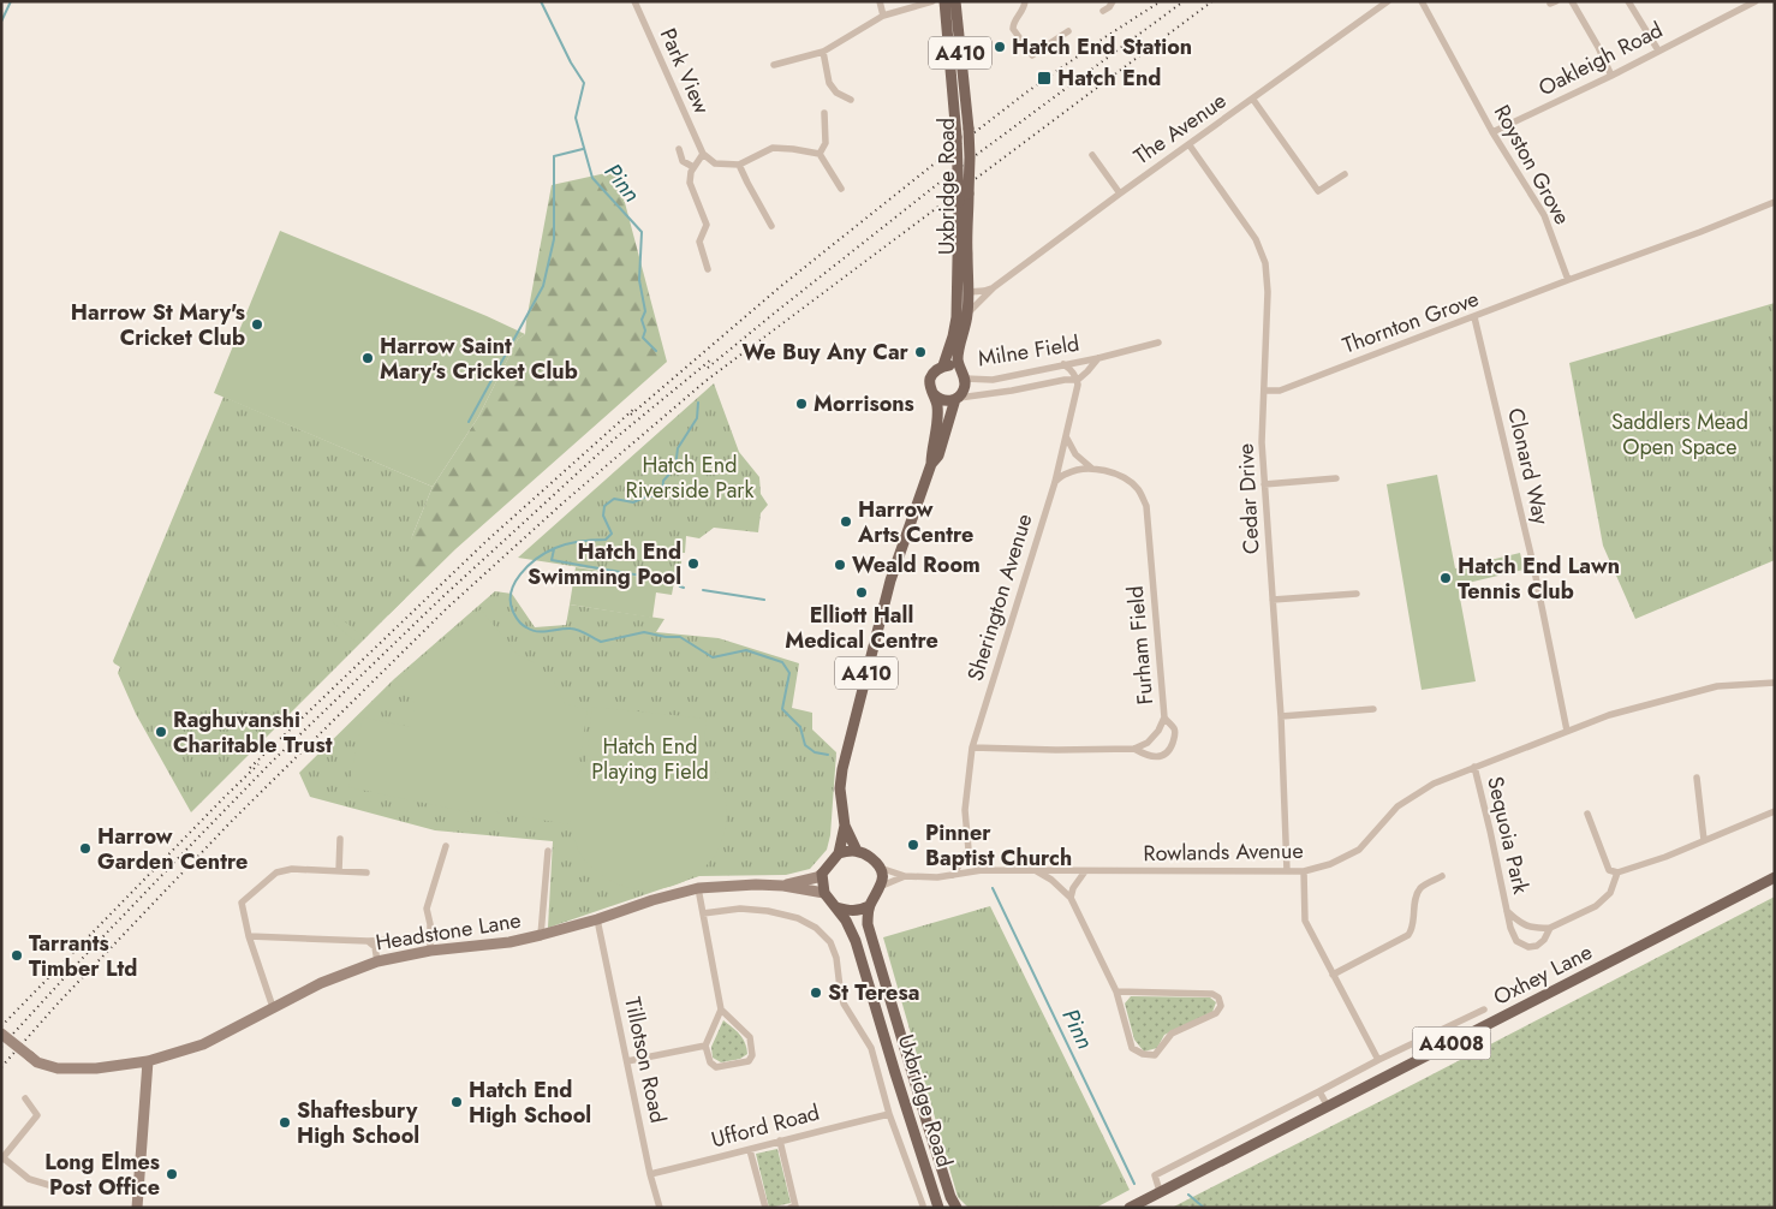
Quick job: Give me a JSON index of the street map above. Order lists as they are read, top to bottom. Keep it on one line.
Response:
{"streets":{"main road":["A410","Uxbridge Road","Oxhey Lane","A4008"],"street":["Oakleigh Road","Park View","The Avenue","Royston Grove","Thornton Grove","Milne Field","Clonard Way","Cedar Drive","Sherington Avenue","Furham Field","Sequoia Park","Rowlands Avenue","Headstone Lane","Tillotson Road","Ufford Road"]},"crossings":[["Oakleigh Road","Royston Grove"],["The Avenue","Uxbridge Road"],["The Avenue","Cedar Drive"],["Royston Grove","Thornton Grove"],["Uxbridge Road","Milne Field"],["Uxbridge Road","Rowlands Avenue"],["Uxbridge Road","Headstone Lane"],["Thornton Grove","Clonard Way"],["Thornton Grove","Cedar Drive"],["Milne Field","Sherington Avenue"],["Clonard Way","Rowlands Avenue"],["Cedar Drive","Rowlands Avenue"],["Sherington Avenue","Furham Field"],["Sherington Avenue","Rowlands Avenue"],["Sequoia Park","Rowlands Avenue"],["Rowlands Avenue","Headstone Lane"],["Headstone Lane","Tillotson Road"],["Tillotson Road","Ufford Road"]],"water":["Pinn"],"parks":["Saddlers Mead Open Space","Hatch End Riverside Park","Hatch End Playing Field"],"places":{"other":["Hatch End Station","Harrow St Mary's Cricket Club","We Buy Any Car","Harrow Saint Mary's Cricket Club","Morrisons","Harrow Arts Centre","Hatch End Swimming Pool","Weald Room","Hatch End Lawn Tennis Club","Elliott Hall Medical Centre","Raghuvanshi Charitable Trust","Pinner Baptist Church","Harrow Garden Centre","Tarrants Timber Ltd","St Teresa","Hatch End High School","Shaftesbury High School","Long Elmes Post Office"],"transit":["Hatch End"]}}
